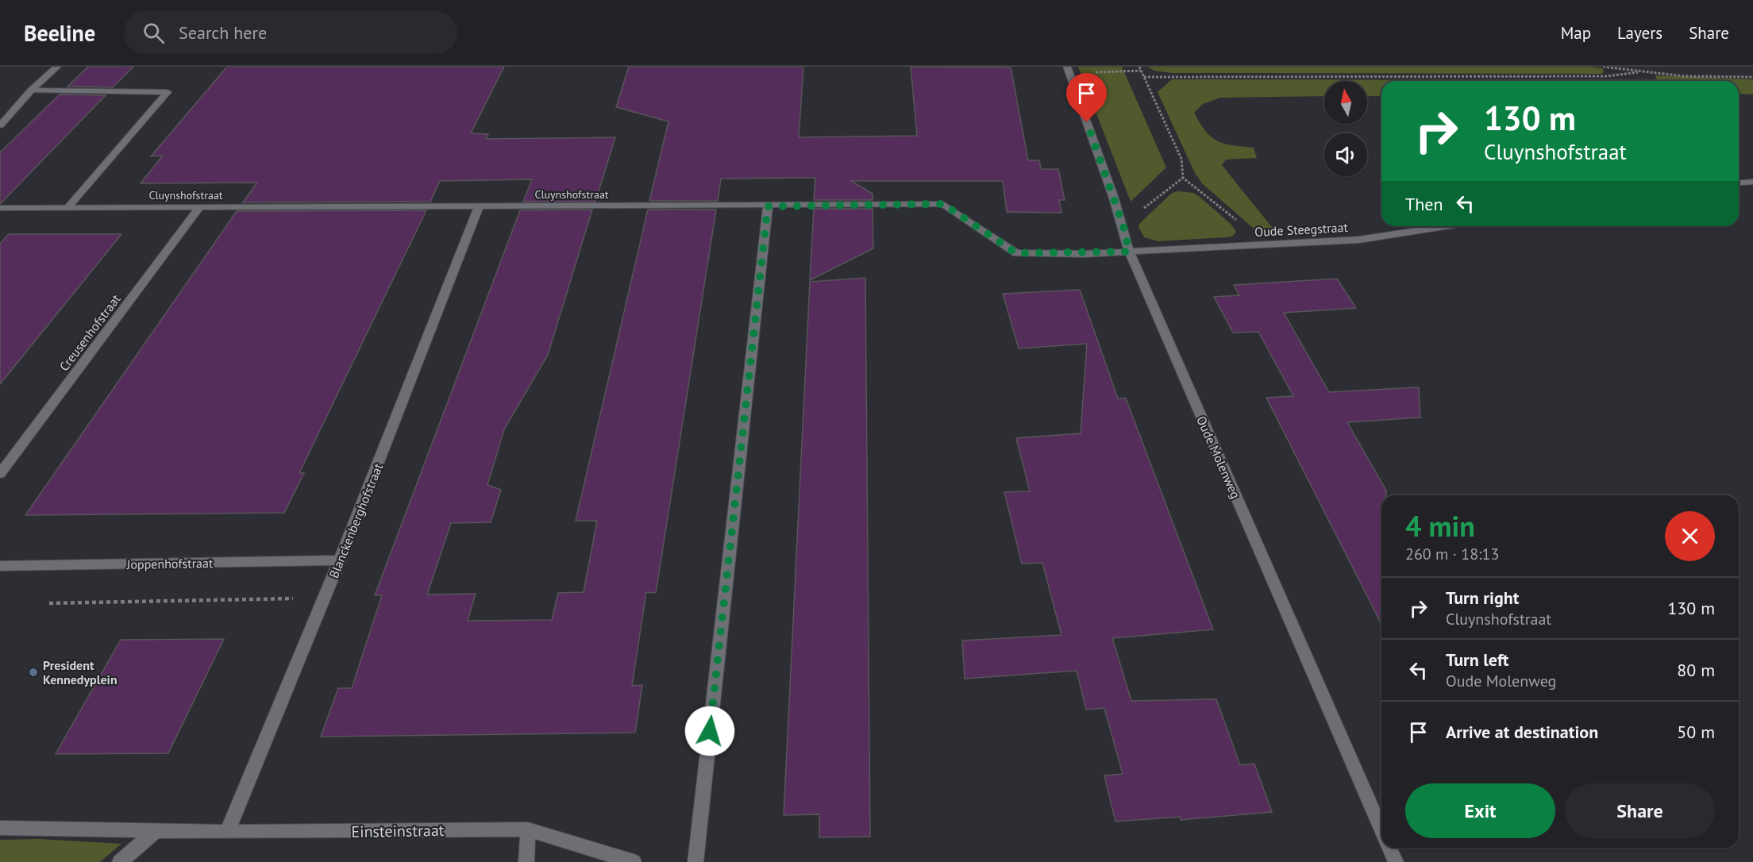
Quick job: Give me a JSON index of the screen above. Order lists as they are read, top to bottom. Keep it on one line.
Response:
{"streets":{"street":["Cluynshofstraat","Oude Steegstraat","Creusenhofstraat","Oude Molenweg","Blanckenberghofstraat","Joppenhofstraat","Einsteinstraat"]},"crossings":[["Cluynshofstraat","Oude Steegstraat"],["Cluynshofstraat","Creusenhofstraat"],["Cluynshofstraat","Oude Molenweg"],["Cluynshofstraat","Blanckenberghofstraat"],["Oude Steegstraat","Oude Molenweg"],["Blanckenberghofstraat","Joppenhofstraat"],["Blanckenberghofstraat","Einsteinstraat"]],"places":["President Kennedyplein"],"north":"top","page":{"header":"Beeline","search":"Search here","nav":["Map","Layers","Share"],"turn":["130 m","Cluynshofstraat"],"then":"Then","heading":["4 min","260 m · 18:13"],"list":[{"name":"Turn right","note":"Cluynshofstraat","value":"130 m"},{"name":"Turn left","note":"Oude Molenweg","value":"80 m"},{"name":"Arrive at destination","value":"50 m"}],"buttons":["Exit","Share"]}}
